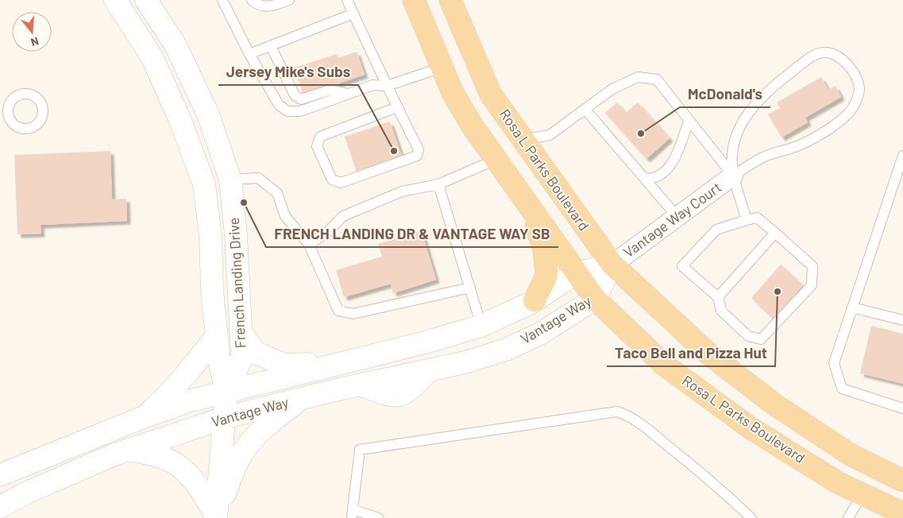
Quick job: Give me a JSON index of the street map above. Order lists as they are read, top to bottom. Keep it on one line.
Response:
{"streets":{"main road":["Rosa L Parks Boulevard"],"street":["Vantage Way Court","French Landing Drive","Vantage Way"]},"crossings":[["Rosa L Parks Boulevard","Vantage Way Court"],["Rosa L Parks Boulevard","Vantage Way"],["Vantage Way Court","Vantage Way"],["French Landing Drive","Vantage Way"]],"places":["McDonald's","Jersey Mike's Subs","FRENCH LANDING DR & VANTAGE WAY SB","Taco Bell and Pizza Hut"],"north":"bottom"}
